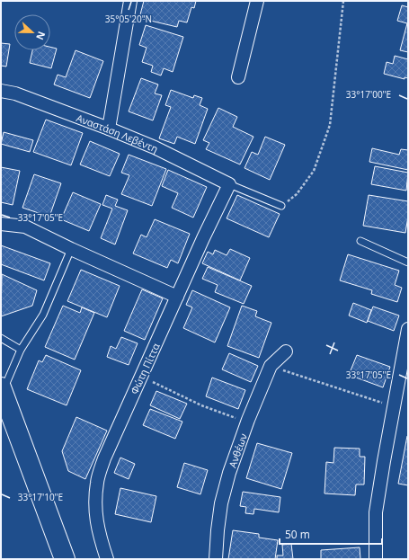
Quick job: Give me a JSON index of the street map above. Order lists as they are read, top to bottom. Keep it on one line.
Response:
{"streets":{"street":["Αναστάση Λεβέντη","Φώτη Πίττα","Ανθέων"]},"crossings":[["Αναστάση Λεβέντη","Φώτη Πίττα"]],"scale_bar":"50 m","north":"right","coordinates":["35°05'20\"N","33°17'00\"E","33°17'05\"E","33°17'10\"E"]}
